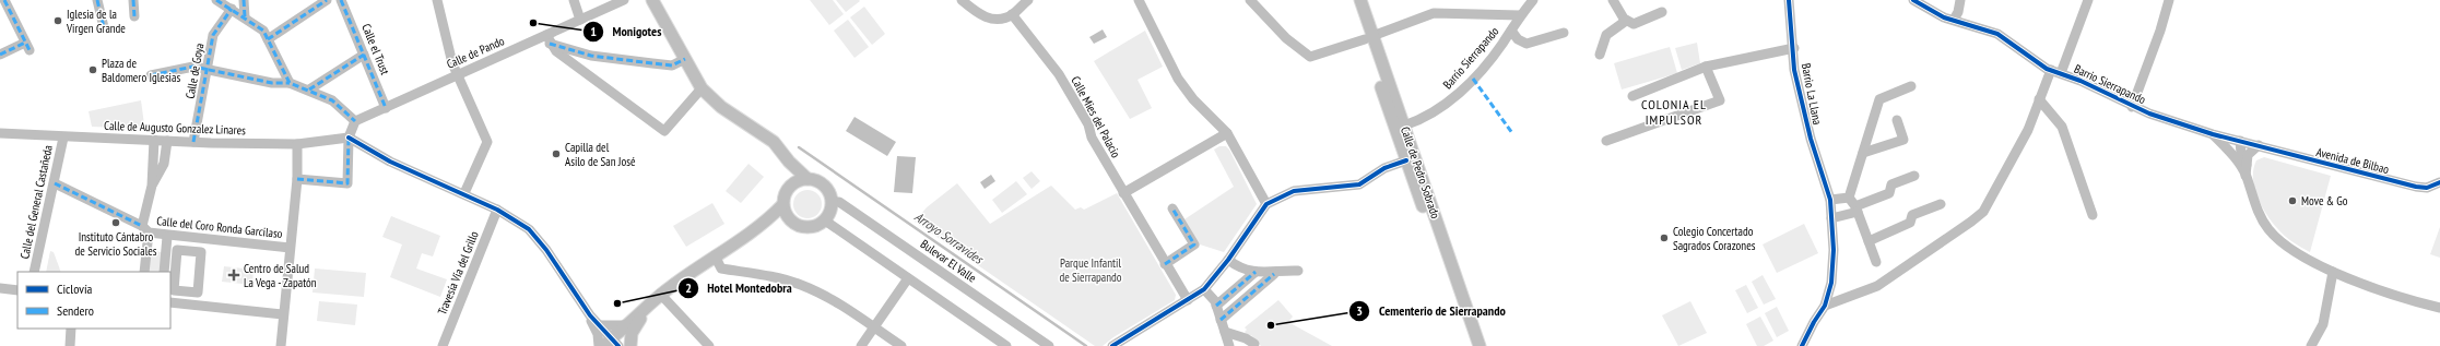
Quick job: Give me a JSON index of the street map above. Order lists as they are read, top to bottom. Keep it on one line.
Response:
{"streets":{"main road":["Calle de Pedro Sobrado"],"street":["Calle el Trust","Calle de Pando","Barrio Sierrapando","Calle de Goya","Barrio La Llana","Calle Mies del Palacio","Calle de Augusto Gonzalez Linares","Avenida de Bilbao","Calle del General Castañeda","Calle del Coro Ronda Garcilaso","Bulevar El Valle","Travesía Vía del Grillo"]},"crossings":[["Calle el Trust","Calle de Pando"],["Barrio Sierrapando","Avenida de Bilbao"],["Barrio Sierrapando","Calle de Pedro Sobrado"],["Calle de Goya","Calle de Augusto Gonzalez Linares"],["Calle de Augusto Gonzalez Linares","Calle del General Castañeda"],["Calle del General Castañeda","Calle del Coro Ronda Garcilaso"]],"districts":["COLONIA EL IMPULSOR"],"water":["Arroyo Sorravides"],"parks":["Parque Infantil de Sierrapando"],"places":{"other":["Iglesia de la Virgen Grande","Monigotes","Plaza de Baldomero Iglesias","Capilla del Asilo de San José","Move & Go","Instituto Cántabro de Servicio Sociales","Colegio Concertado Sagrados Corazones","Hotel Montedobra","Cementerio de Sierrapando"],"health":["Centro de Salud La Vega - Zapatón"]},"legend":["Ciclovía","Sendero"]}
